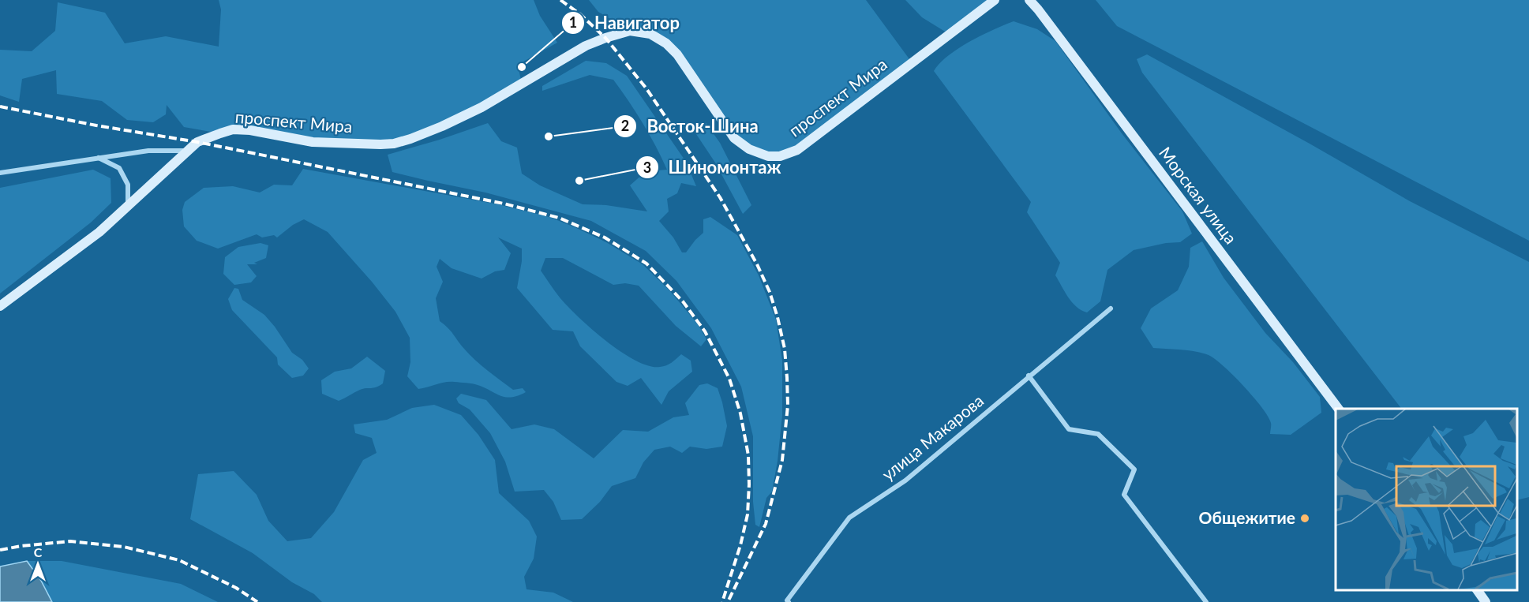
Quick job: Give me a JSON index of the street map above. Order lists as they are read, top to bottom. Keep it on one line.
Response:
{"streets":{"main road":["проспект Мира","Морская улица"],"street":["улица Макарова"]},"places":["Навигатор","Восток-Шина","Шиномонтаж","Общежитие"],"north":"top"}
